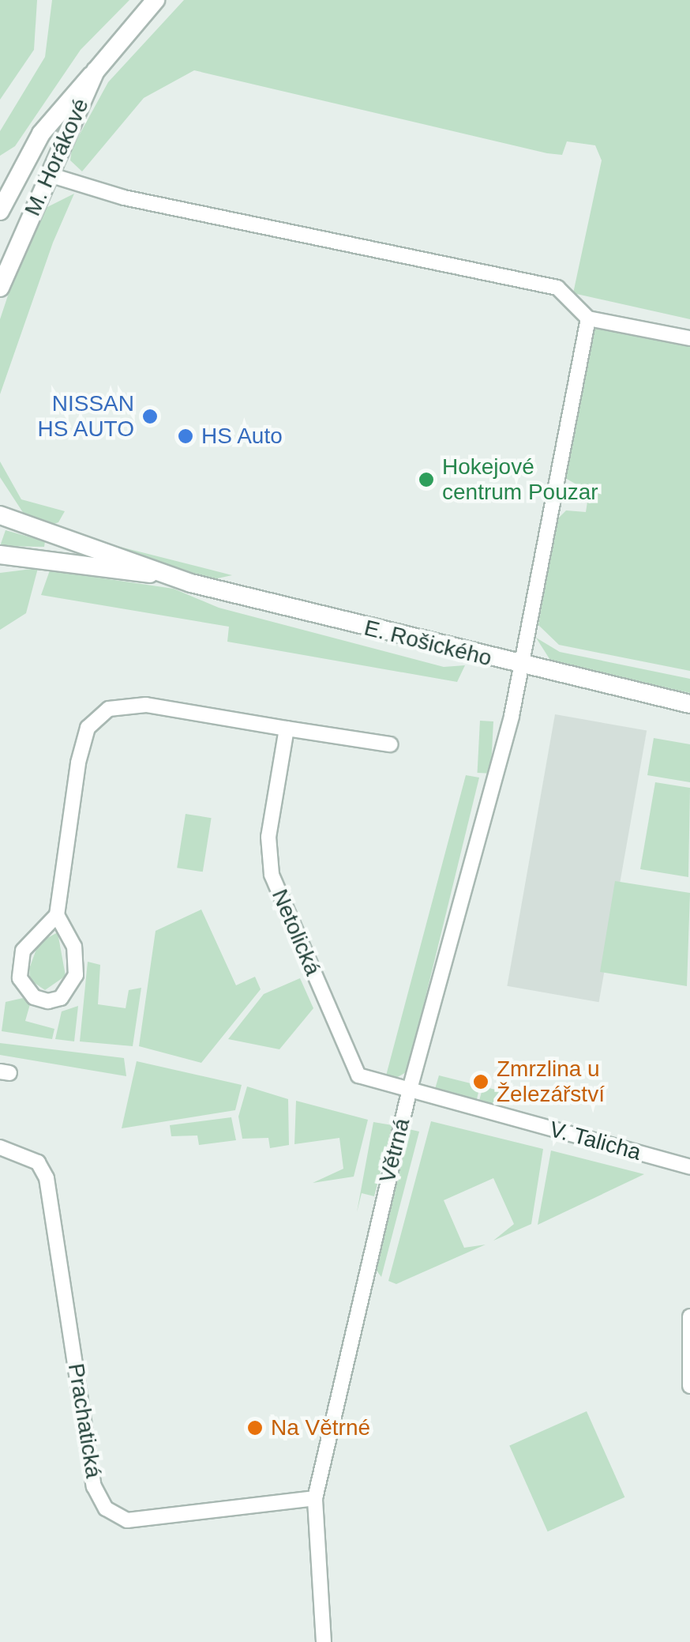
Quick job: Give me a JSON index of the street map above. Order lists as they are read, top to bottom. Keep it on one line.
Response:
{"streets":{"street":["M. Horákové","E. Rošického","Netolická","V. Talicha","Větrná","Prachatická"]},"crossings":[["E. Rošického","Větrná"],["Netolická","V. Talicha"],["Netolická","Větrná"],["V. Talicha","Větrná"],["Větrná","Prachatická"]],"places":["NISSAN HS AUTO","HS Auto","Hokejové centrum Pouzar","Zmrzlina u Železářství","Na Větrné"]}
